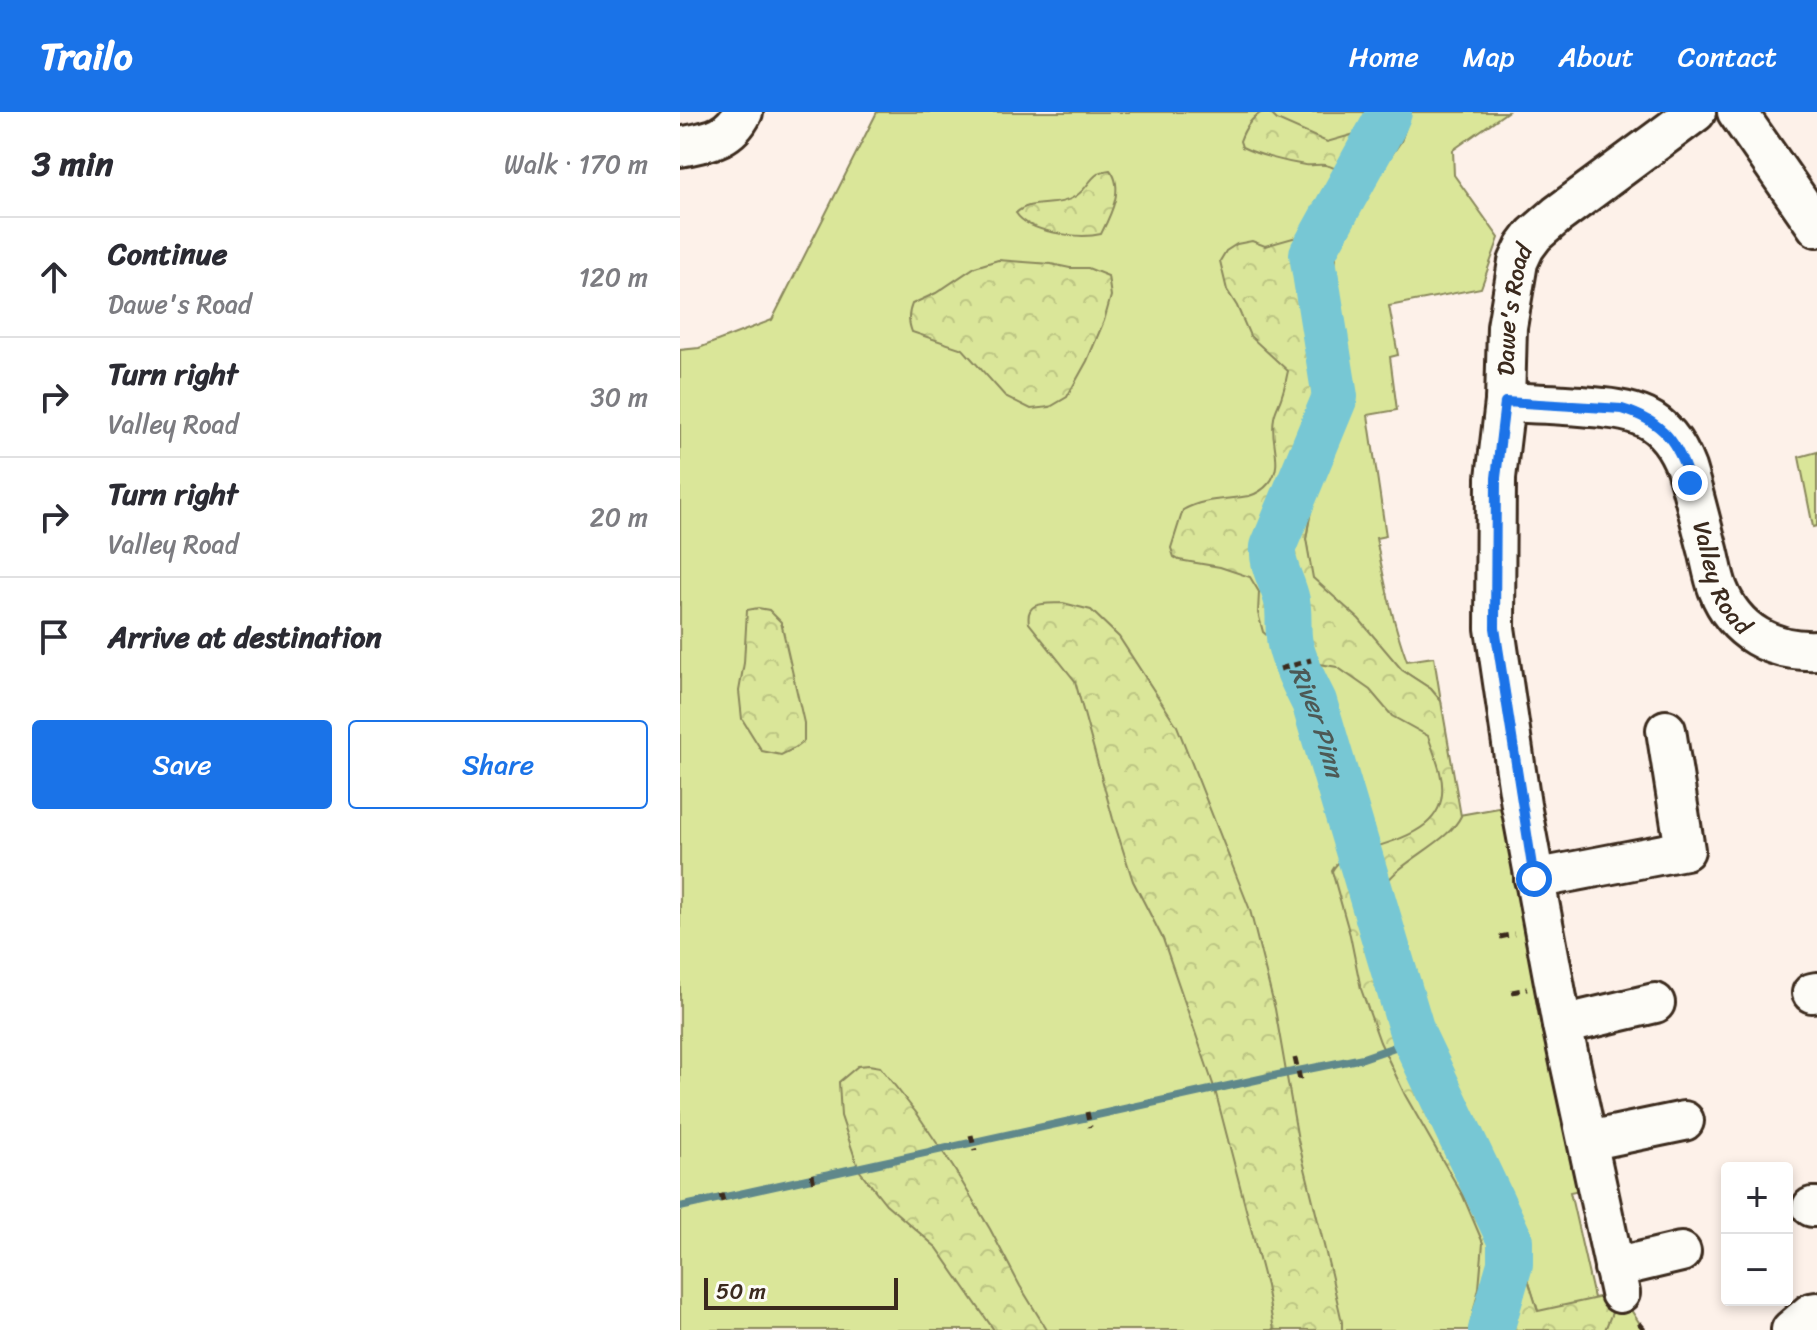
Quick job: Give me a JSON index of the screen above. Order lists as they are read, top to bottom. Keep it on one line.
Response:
{"streets":{"street":["Dawe's Road","Valley Road"]},"crossings":[["Dawe's Road","Valley Road"]],"water":["River Pinn"],"scale_bar":"50 m","page":{"header":"Trailo","nav":["Home","Map","About","Contact"],"heading":["3 min","Walk · 170 m"],"list":[["Continue","Dawe's Road","120 m"],["Turn right","Valley Road","30 m"],["Turn right","Valley Road","20 m"],"Arrive at destination"],"buttons":["Save","Share"],"map_buttons":["+","−"],"scale":"50 m"}}
